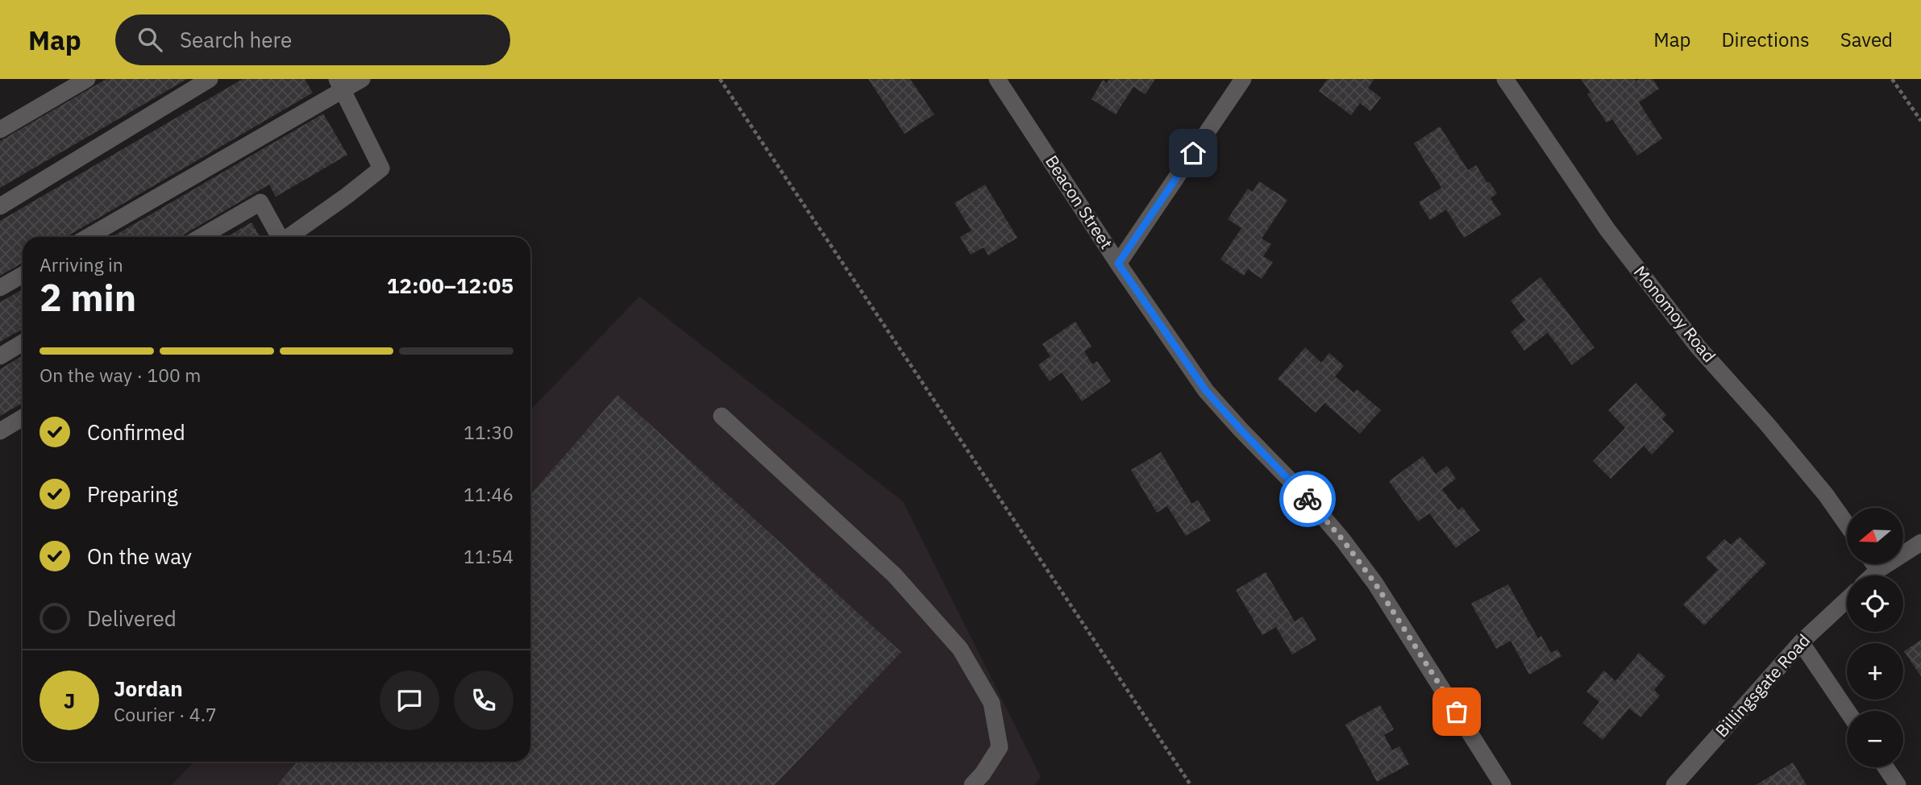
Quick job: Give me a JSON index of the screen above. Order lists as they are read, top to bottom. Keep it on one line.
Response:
{"streets":{"street":["Beacon Street","Monomoy Road","Billingsgate Road"]},"north":"left","page":{"header":"Map","search":"Search here","nav":["Map","Directions","Saved"],"heading":["2 min","Arriving in","12:00–12:05"],"panel":["Jordan","Courier · 4.7"],"bar":"On the way · 100 m","list":[["Confirmed","11:30"],["Preparing","11:46"],["On the way","11:54"],"Delivered"],"map_buttons":["+","−"],"round":"J"}}
